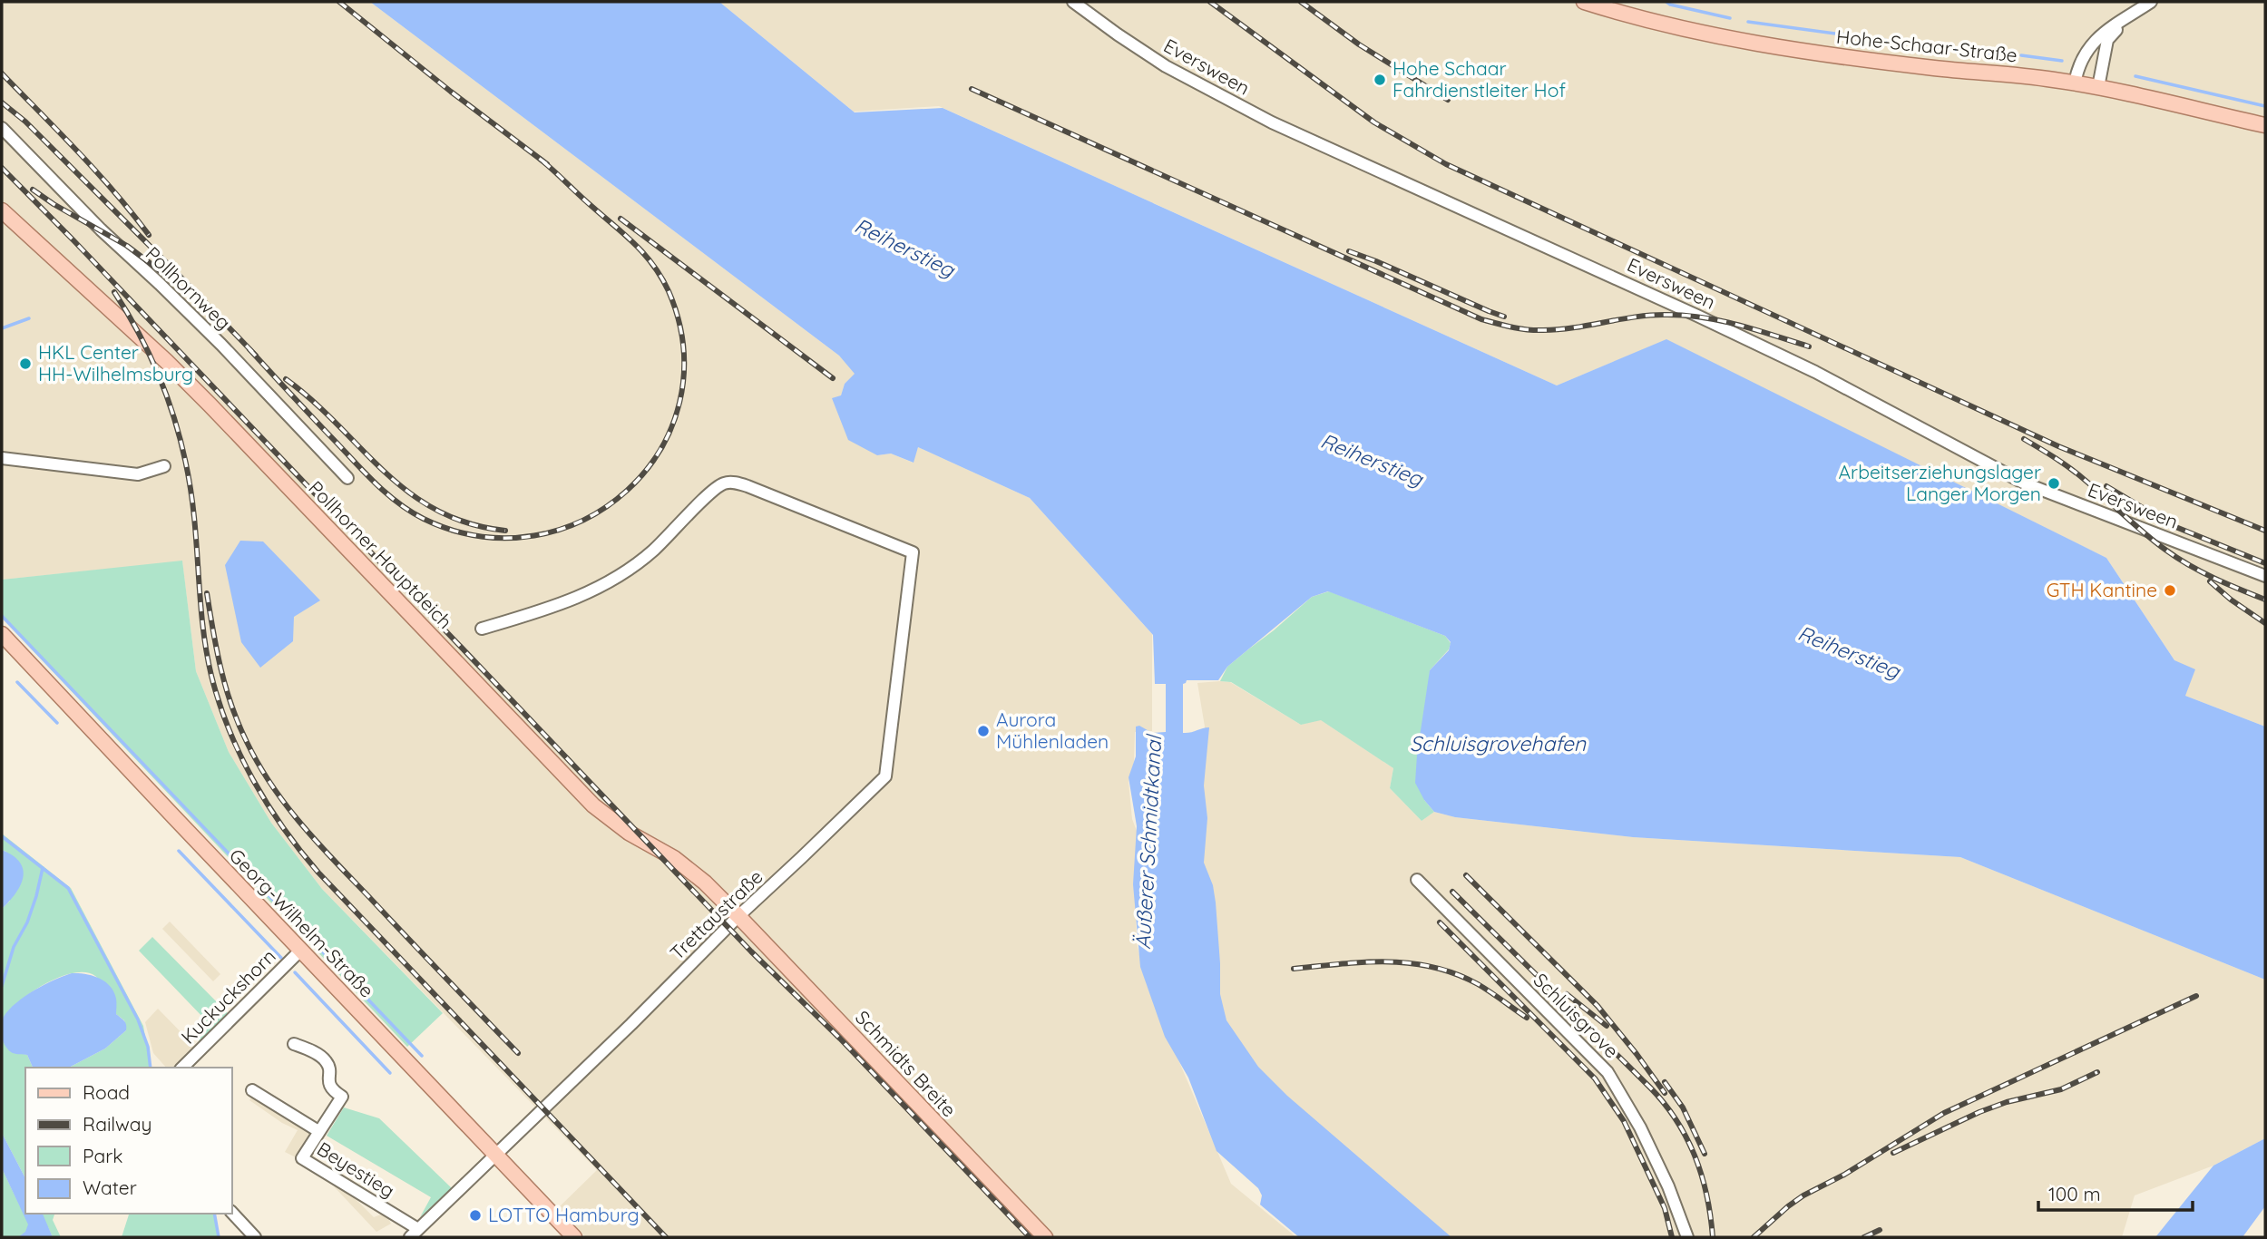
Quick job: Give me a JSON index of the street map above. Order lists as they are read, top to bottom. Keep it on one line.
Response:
{"streets":{"main road":["Hohe-Schaar-Straße","Pollhorner Hauptdeich","Georg-Wilhelm-Straße","Schmidts Breite"],"street":["Eversween","Pollhornweg","Trettaustraße","Kuckuckshorn","Schluisgrove","Beyestieg"]},"crossings":[["Pollhorner Hauptdeich","Trettaustraße"],["Pollhorner Hauptdeich","Schmidts Breite"],["Trettaustraße","Georg-Wilhelm-Straße"],["Trettaustraße","Schmidts Breite"],["Trettaustraße","Beyestieg"],["Georg-Wilhelm-Straße","Kuckuckshorn"]],"water":["Reiherstieg","Schluisgrovehafen","Äußerer Schmidtkanal"],"places":["Hohe Schaar Fahrdienstleiter Hof","HKL Center HH-Wilhelmsburg","Arbeitserziehungslager Langer Morgen","GTH Kantine","Aurora Mühlenladen","LOTTO Hamburg"],"legend":["Road","Railway","Park","Water"],"scale_bar":"100 m"}
